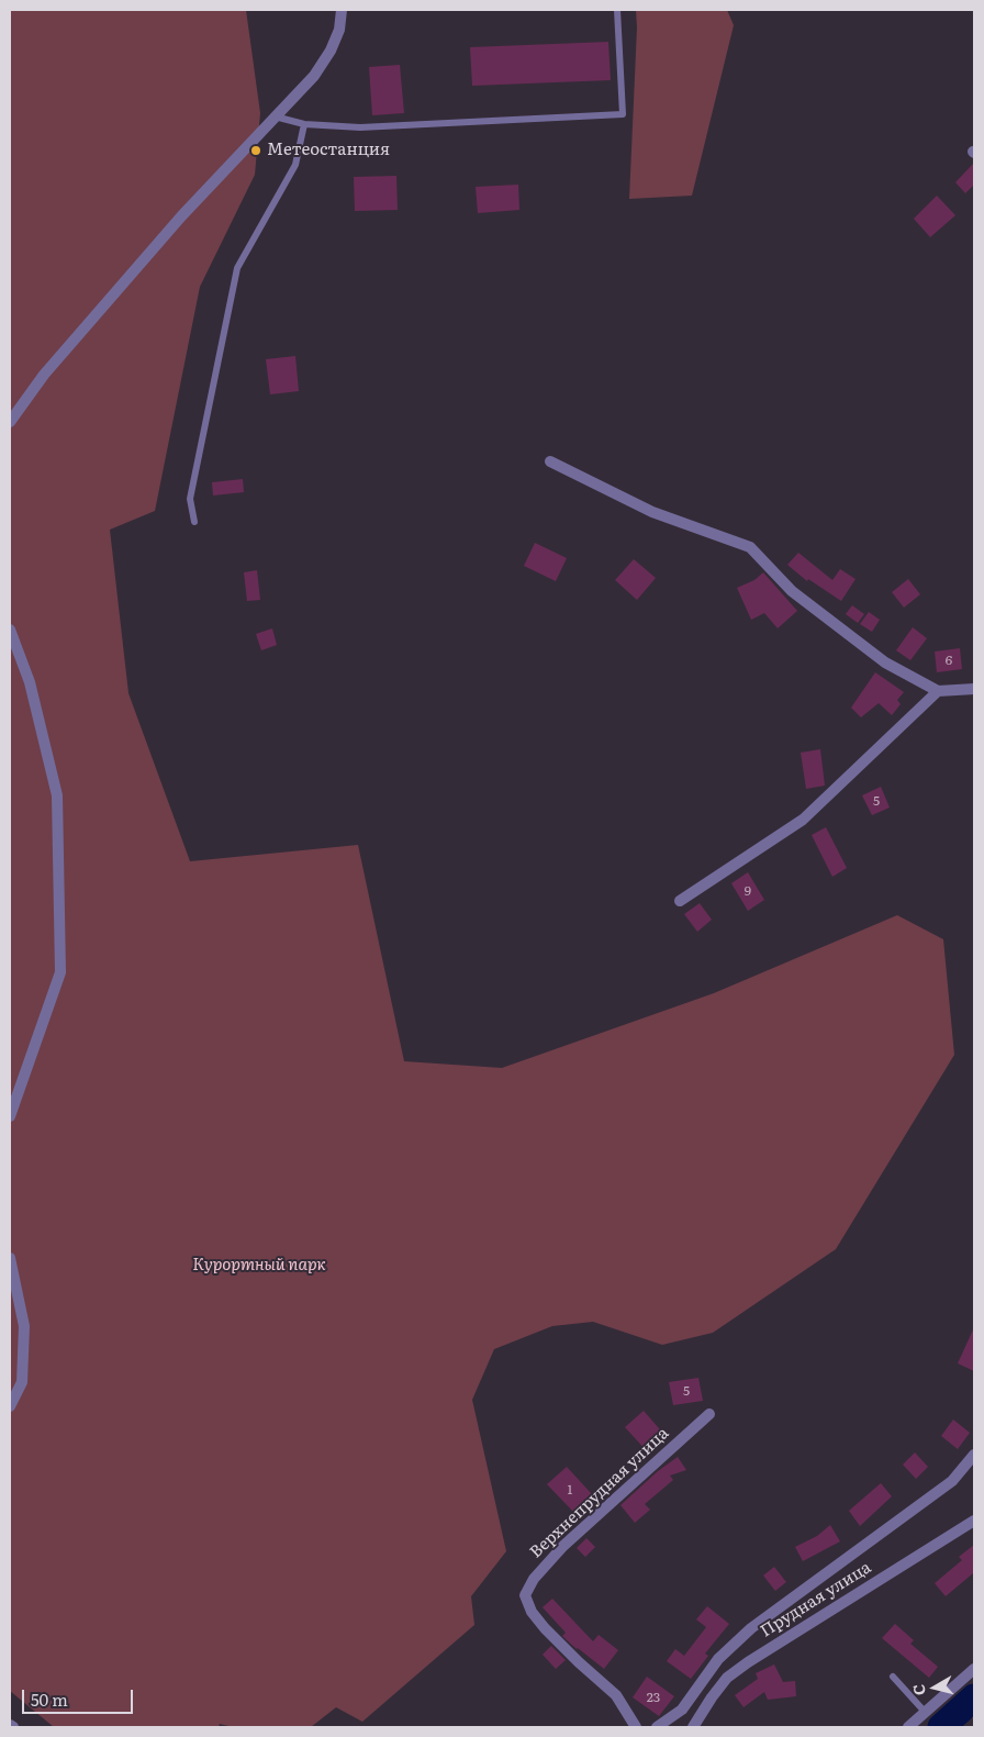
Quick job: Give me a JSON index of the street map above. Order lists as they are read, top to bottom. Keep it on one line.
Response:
{"streets":{"street":["Верхнепрудная улица","Прудная улица"]},"parks":["Курортный парк"],"places":["Метеостанция"],"house_numbers":["6","5","9","5","1","23"],"scale_bar":"50 m","north":"left"}
